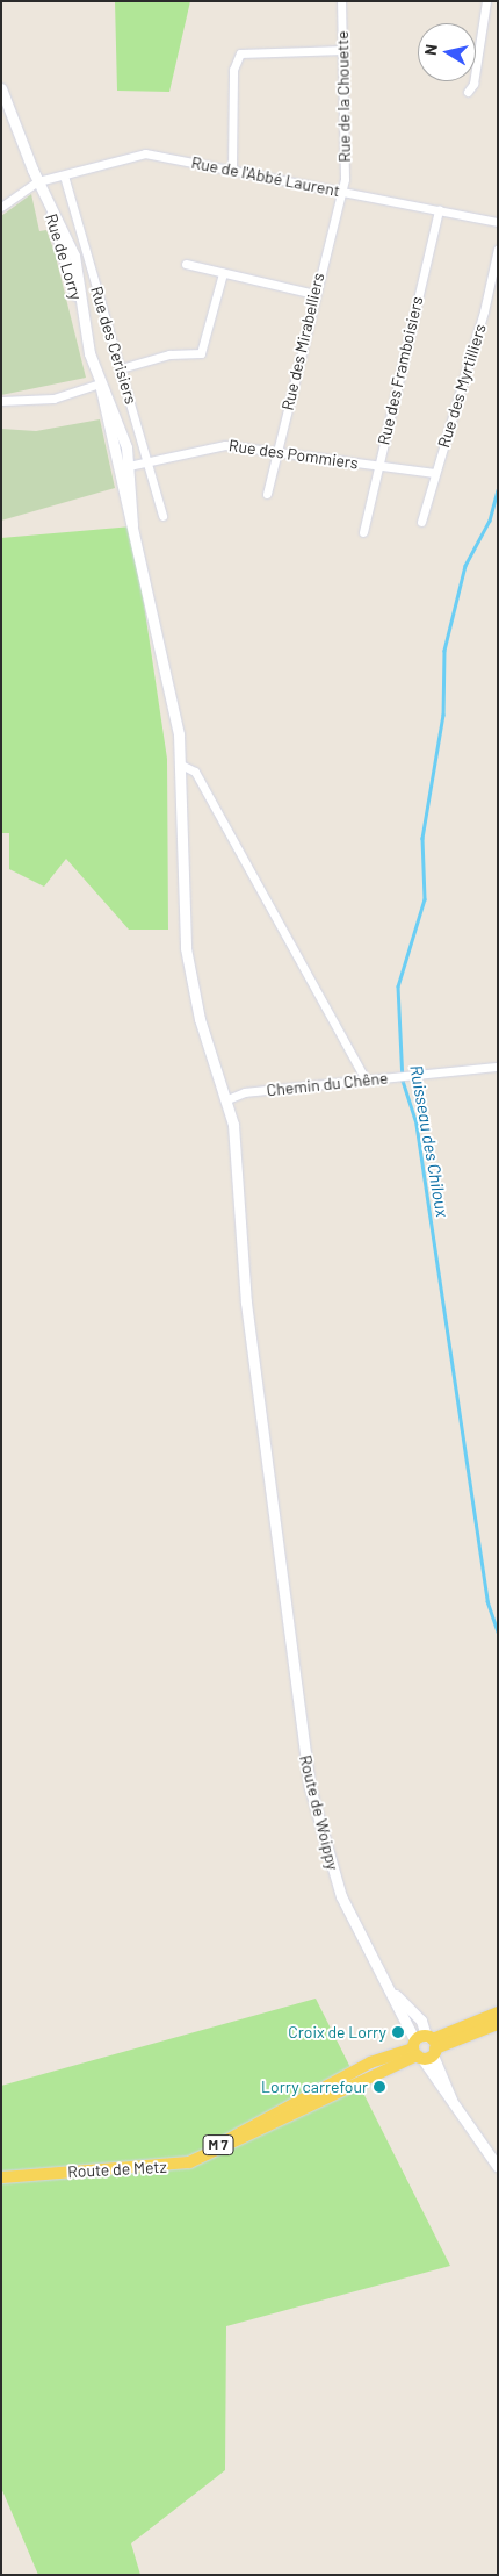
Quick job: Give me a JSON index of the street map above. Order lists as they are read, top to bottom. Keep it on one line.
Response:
{"streets":{"main road":["M 7","Route de Metz"],"street":["Rue de la Chouette","Rue de l'Abbé Laurent","Rue de Lorry","Rue des Mirabelliers","Rue des Cerisiers","Rue des Framboisiers","Rue des Myrtilliers","Rue des Pommiers","Chemin du Chêne","Route de Woippy"]},"crossings":[["Rue de la Chouette","Rue de l'Abbé Laurent"],["Rue de la Chouette","Rue des Mirabelliers"],["Rue de l'Abbé Laurent","Rue de Lorry"],["Rue de l'Abbé Laurent","Rue des Mirabelliers"],["Rue de l'Abbé Laurent","Rue des Cerisiers"],["Rue de l'Abbé Laurent","Rue des Framboisiers"],["Rue de Lorry","Rue des Pommiers"],["Rue de Lorry","Chemin du Chêne"],["Rue de Lorry","Route de Woippy"],["Rue des Mirabelliers","Rue des Pommiers"],["Rue des Cerisiers","Rue des Pommiers"],["Rue des Framboisiers","Rue des Pommiers"],["Rue des Myrtilliers","Rue des Pommiers"],["Chemin du Chêne","Route de Woippy"],["Route de Woippy","Route de Metz"]],"water":["Ruisseau des Chiloux"],"places":["Croix de Lorry","Lorry carrefour"],"north":"left"}
